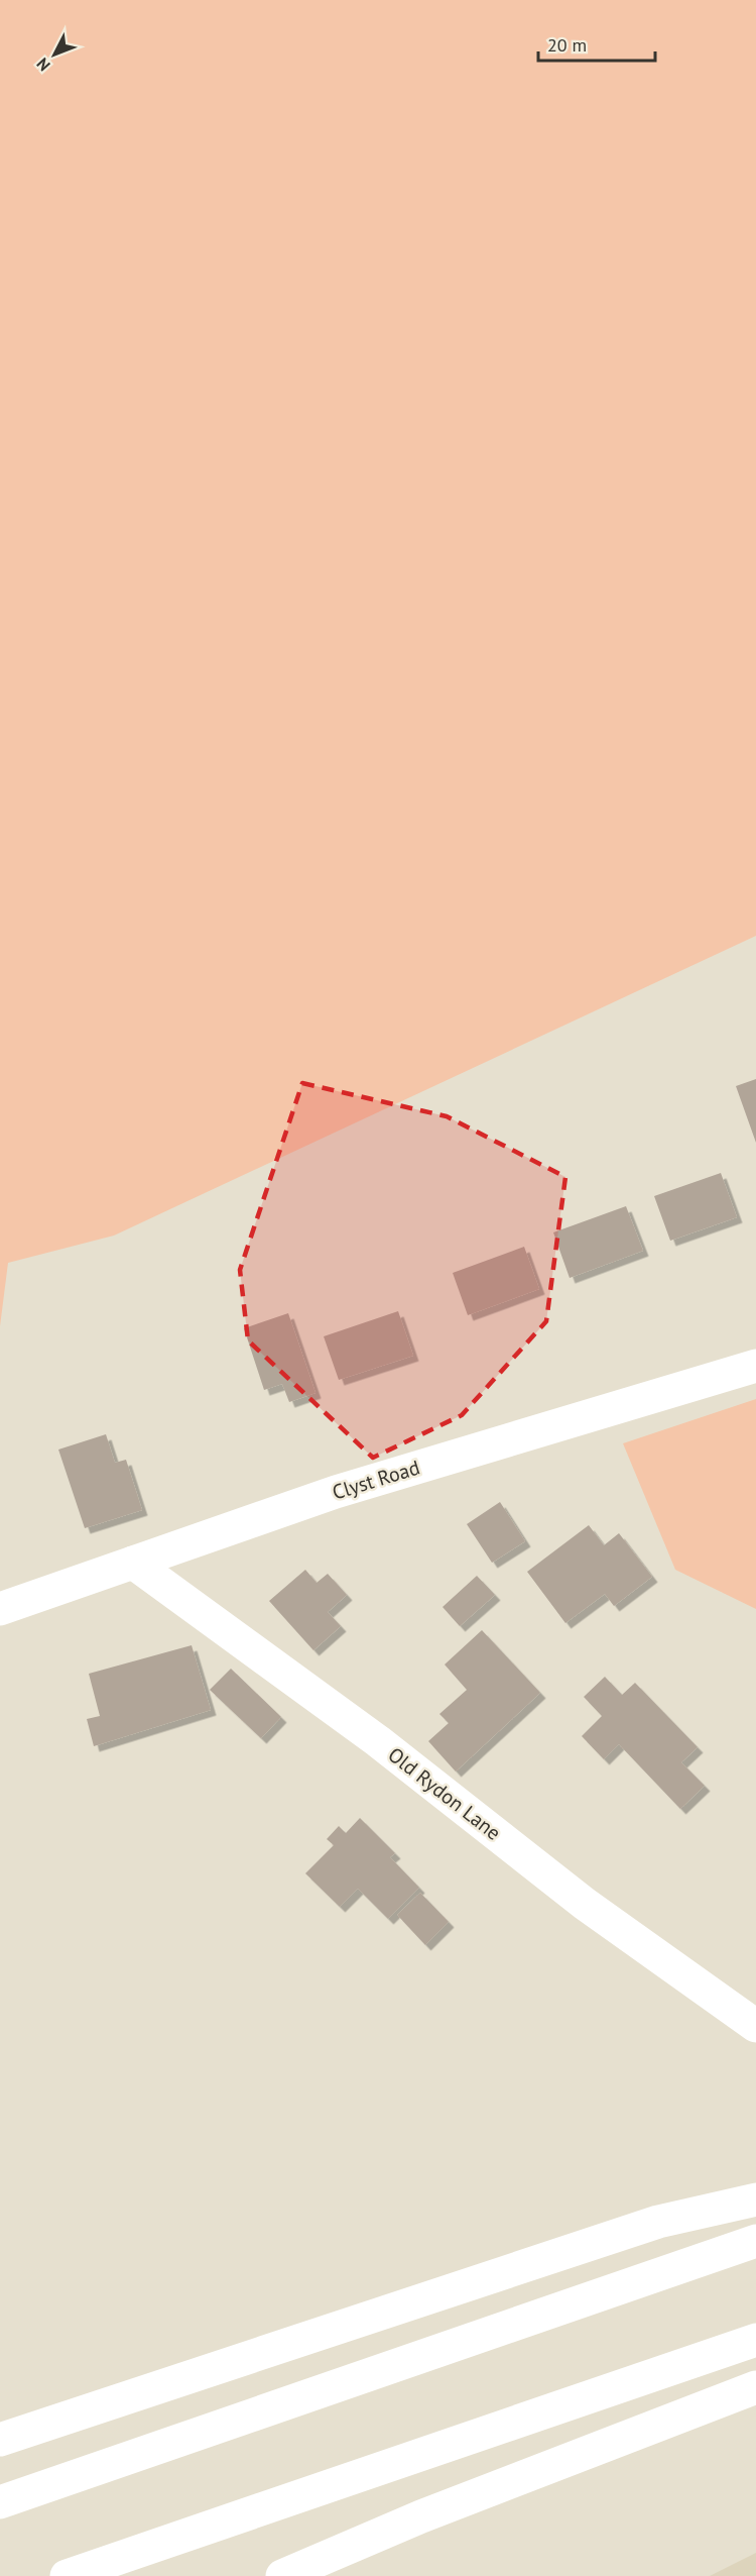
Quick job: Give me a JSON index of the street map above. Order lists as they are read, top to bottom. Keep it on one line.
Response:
{"streets":{"main road":["Clyst Road","Old Rydon Lane"]},"crossings":[["Clyst Road","Old Rydon Lane"]],"scale_bar":"20 m","north":"bottom left"}
